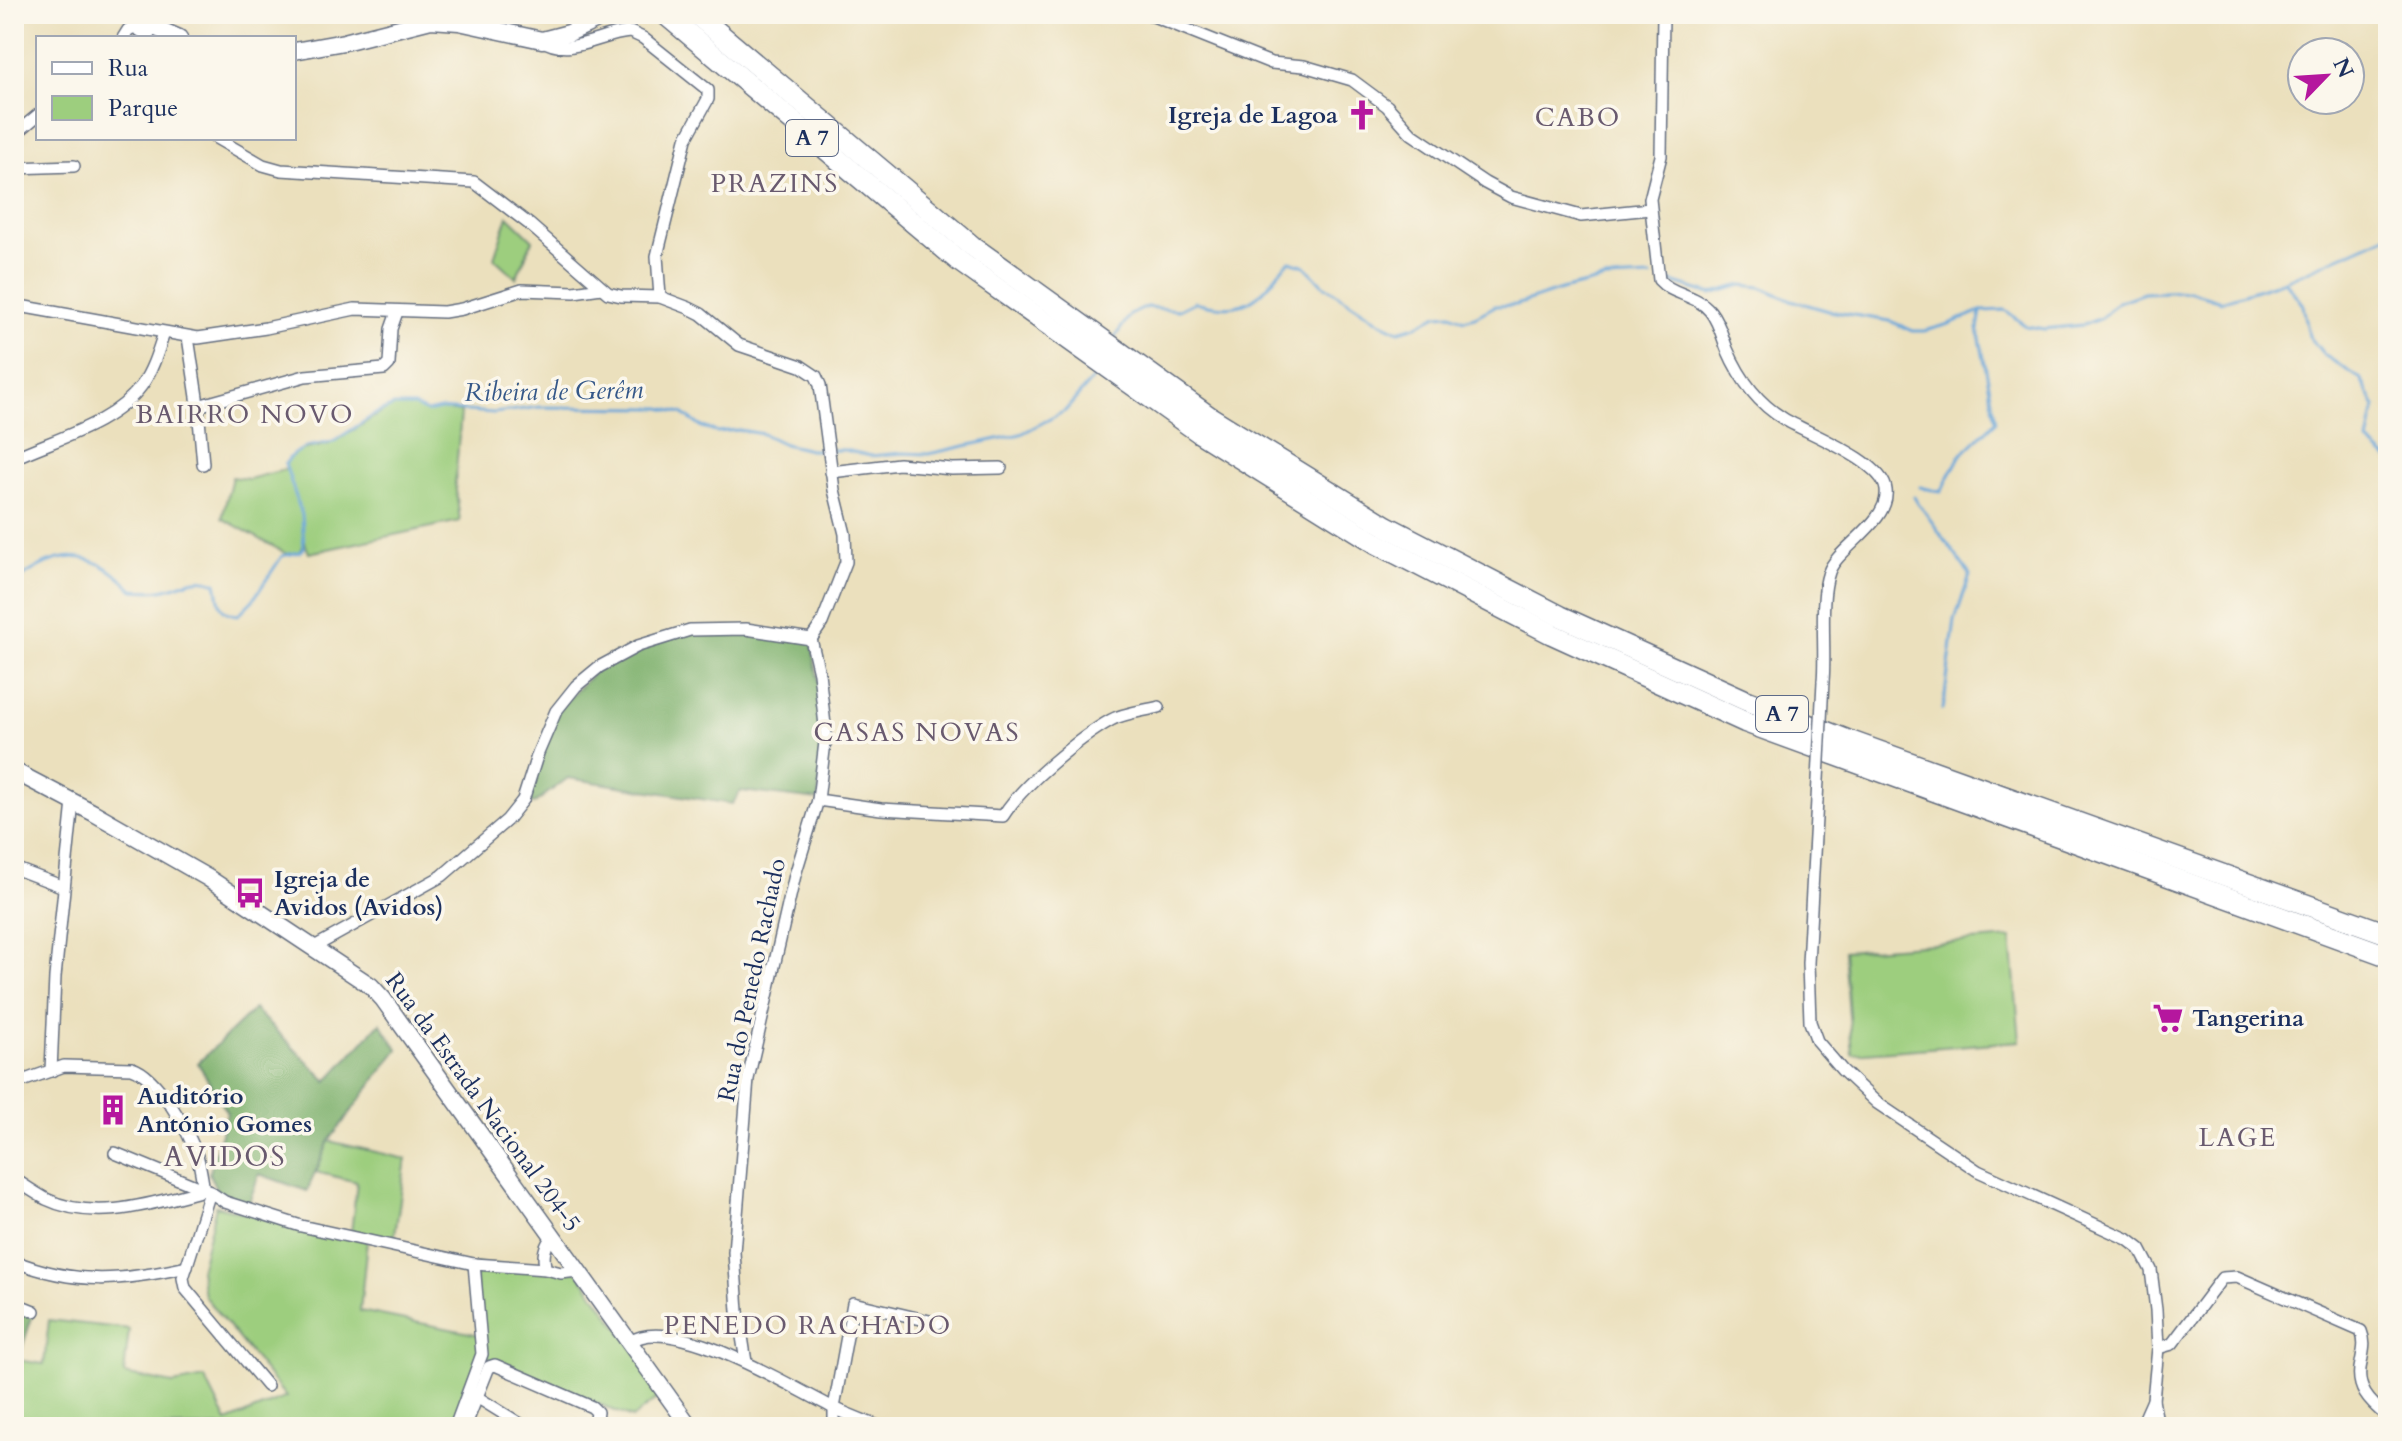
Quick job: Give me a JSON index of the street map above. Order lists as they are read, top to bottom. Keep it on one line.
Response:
{"streets":{"highway":["A 7"],"main road":["Rua da Estrada Nacional 204-5"],"street":["Rua do Penedo Rachado"]},"districts":["CABO","PRAZINS","BAIRRO NOVO","CASAS NOVAS","LAGE","AVIDOS","PENEDO RACHADO"],"water":["Ribeira de Gerêm"],"places":{"church":["Igreja de Lagoa"],"bus stop":["Igreja de Avidos (Avidos)"],"supermarket":["Tangerina"],"building":["Auditório António Gomes"]},"legend":["Rua","Parque"],"north":"top right"}
